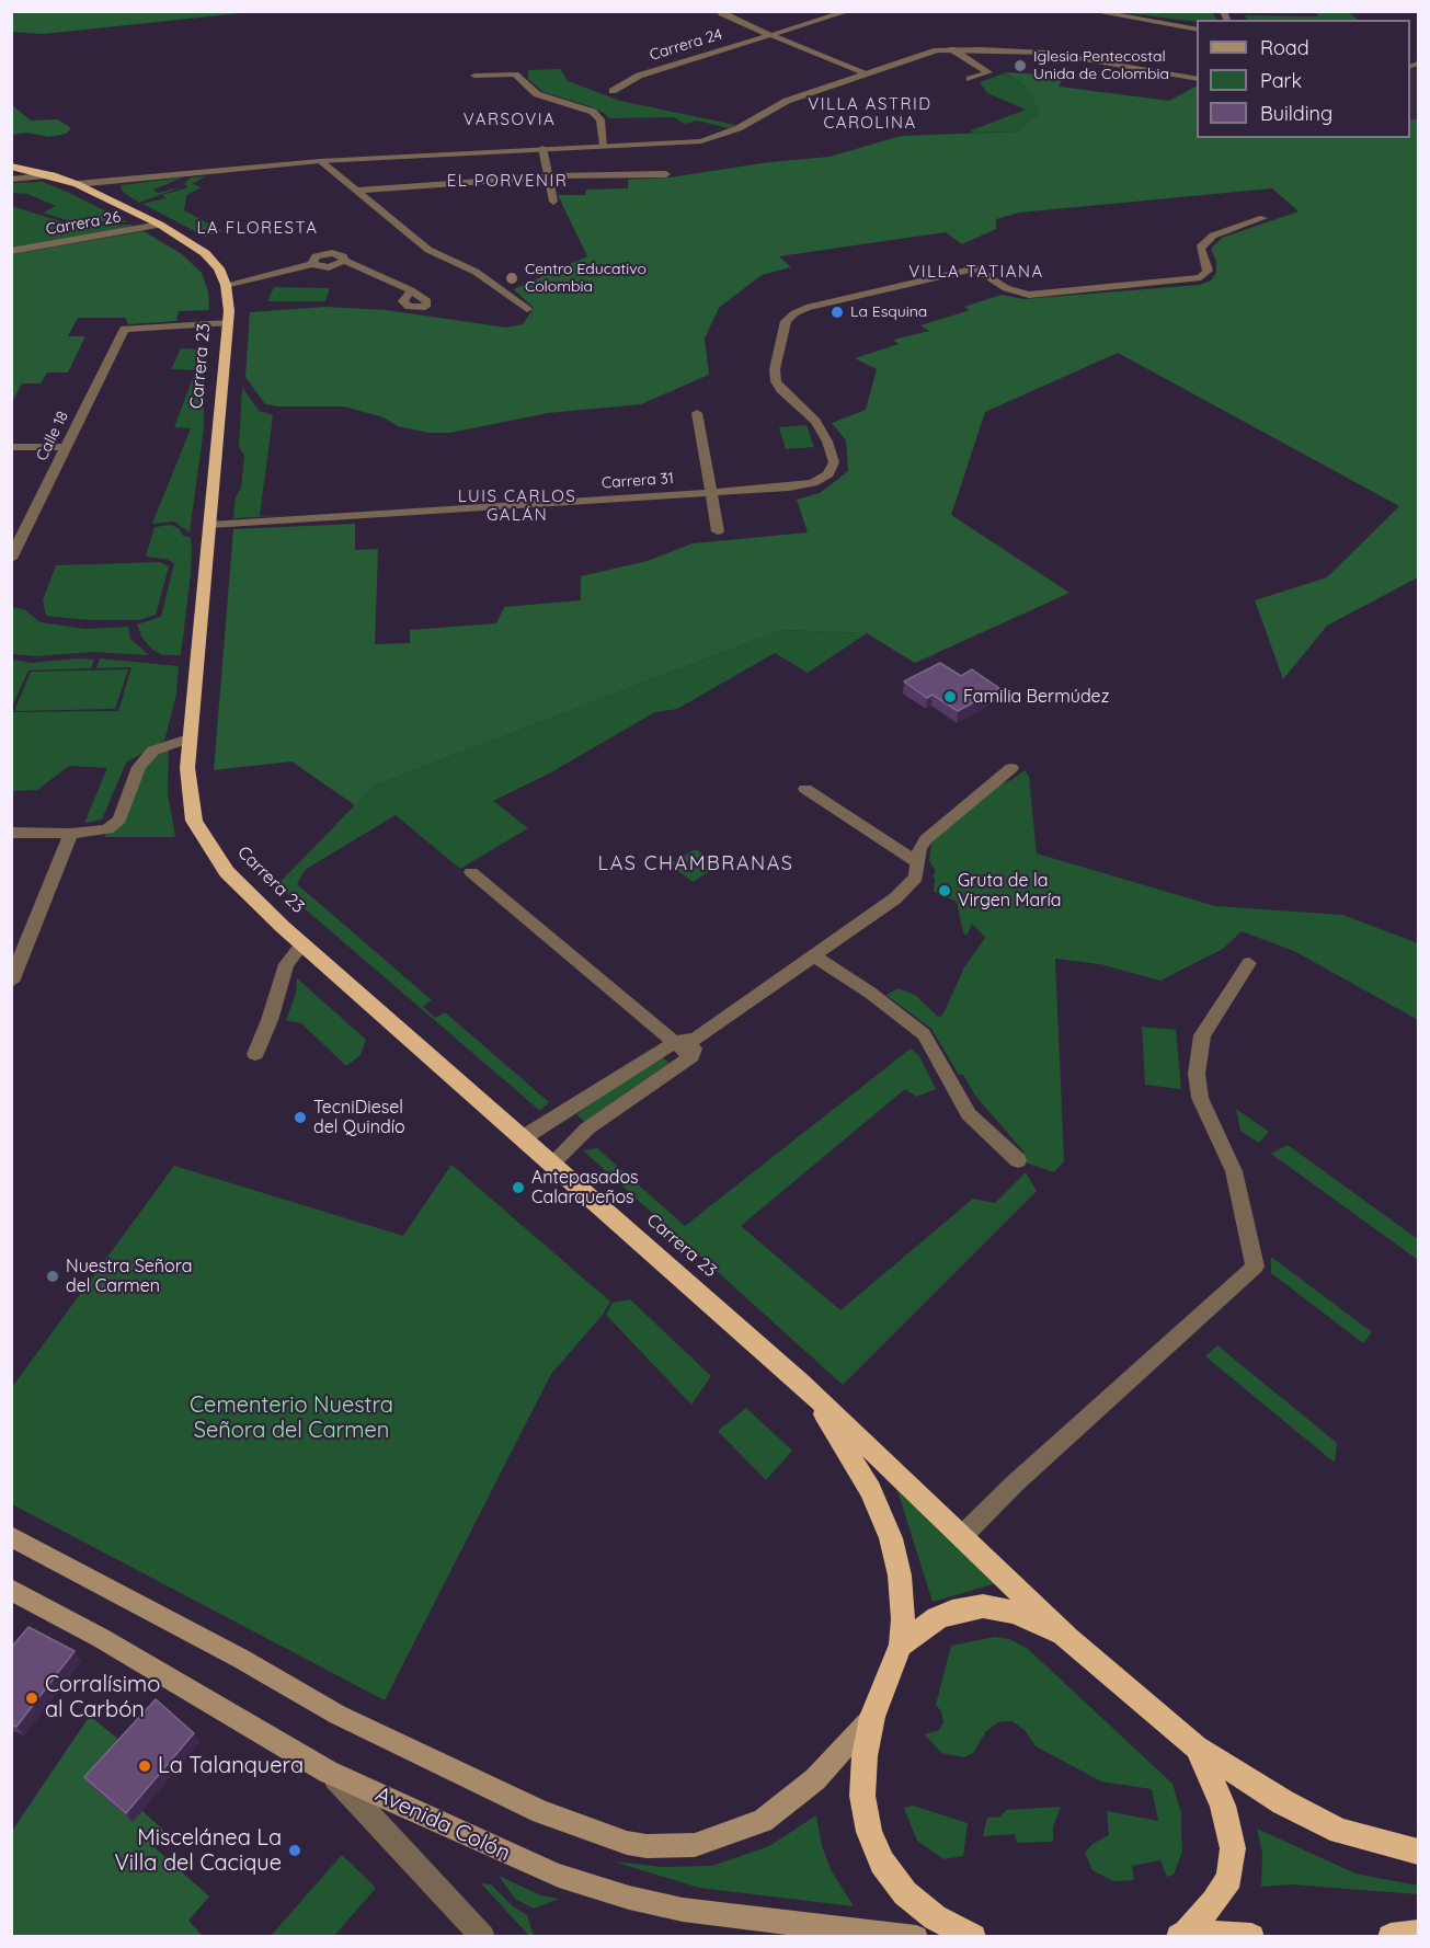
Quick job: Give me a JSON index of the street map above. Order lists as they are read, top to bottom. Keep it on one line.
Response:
{"streets":{"highway":["Carrera 23"],"main road":["Avenida Colón"],"street":["Carrera 24","Carrera 26","Calle 18","Carrera 31"]},"crossings":[["Carrera 26","Carrera 23"],["Carrera 23","Calle 18"],["Carrera 23","Carrera 31"]],"districts":["VILLA ASTRID CAROLINA","VARSOVIA","EL PORVENIR","LA FLORESTA","VILLA TATIANA","LUIS CARLOS GALÁN","LAS CHAMBRANAS"],"parks":["Cementerio Nuestra Señora del Carmen"],"places":["Iglesia Pentecostal Unida de Colombia","Centro Educativo Colombia","La Esquina","Familia Bermúdez","Gruta de la Virgen María","TecniDiesel del Quindío","Antepasados Calarqueños","Nuestra Señora del Carmen","Corralísimo al Carbón","La Talanquera","Miscelánea La Villa del Cacique"],"legend":["Road","Park","Building"]}
